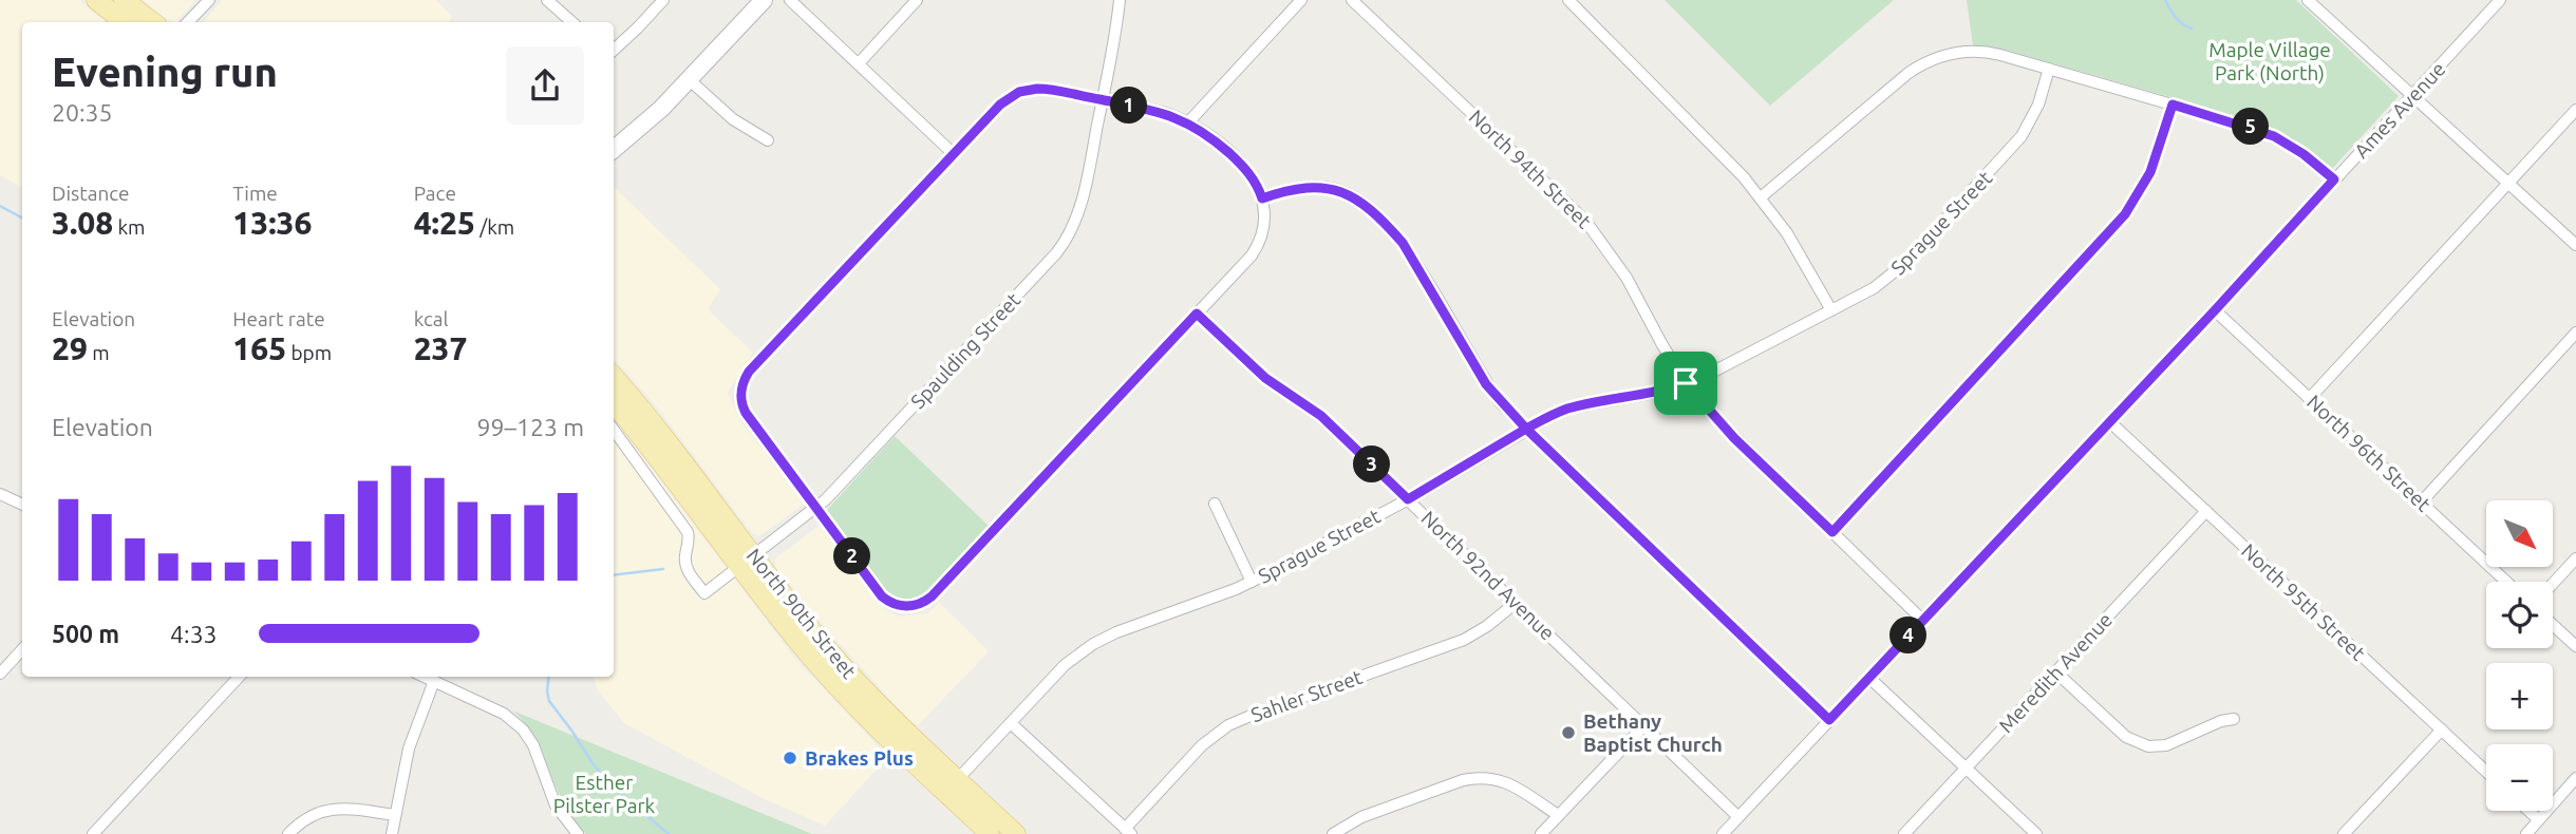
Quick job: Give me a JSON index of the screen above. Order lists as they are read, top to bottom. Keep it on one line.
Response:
{"streets":{"main road":["North 90th Street"],"street":["Ames Avenue","North 94th Street","Sprague Street","Spaulding Street","North 96th Street","North 92nd Avenue","North 95th Street","Meredith Avenue","Sahler Street"]},"crossings":[["Ames Avenue","North 94th Street"],["Ames Avenue","North 96th Street"],["Ames Avenue","North 92nd Avenue"],["Ames Avenue","North 95th Street"],["North 94th Street","Sprague Street"],["Sprague Street","North 92nd Avenue"],["Sprague Street","North 90th Street"],["Spaulding Street","North 90th Street"],["North 92nd Avenue","Sahler Street"],["North 95th Street","Meredith Avenue"]],"parks":["Maple Village Park (North)","Esther Pilster Park"],"places":["Bethany Baptist Church","Brakes Plus"],"north":"bottom right","page":{"heading":["Evening run","20:35"],"pins":["1","5","3","2","4"],"stats":[["Distance","3.08 km"],["Time","13:36"],["Pace","4:25 /km"],["Elevation","29 m"],["Heart rate","165 bpm"],["kcal","237"]],"chart":["Elevation","99–123 m"],"map_buttons":["+","−"],"list":[{"name":"500 m","note":"4:33"}]}}
